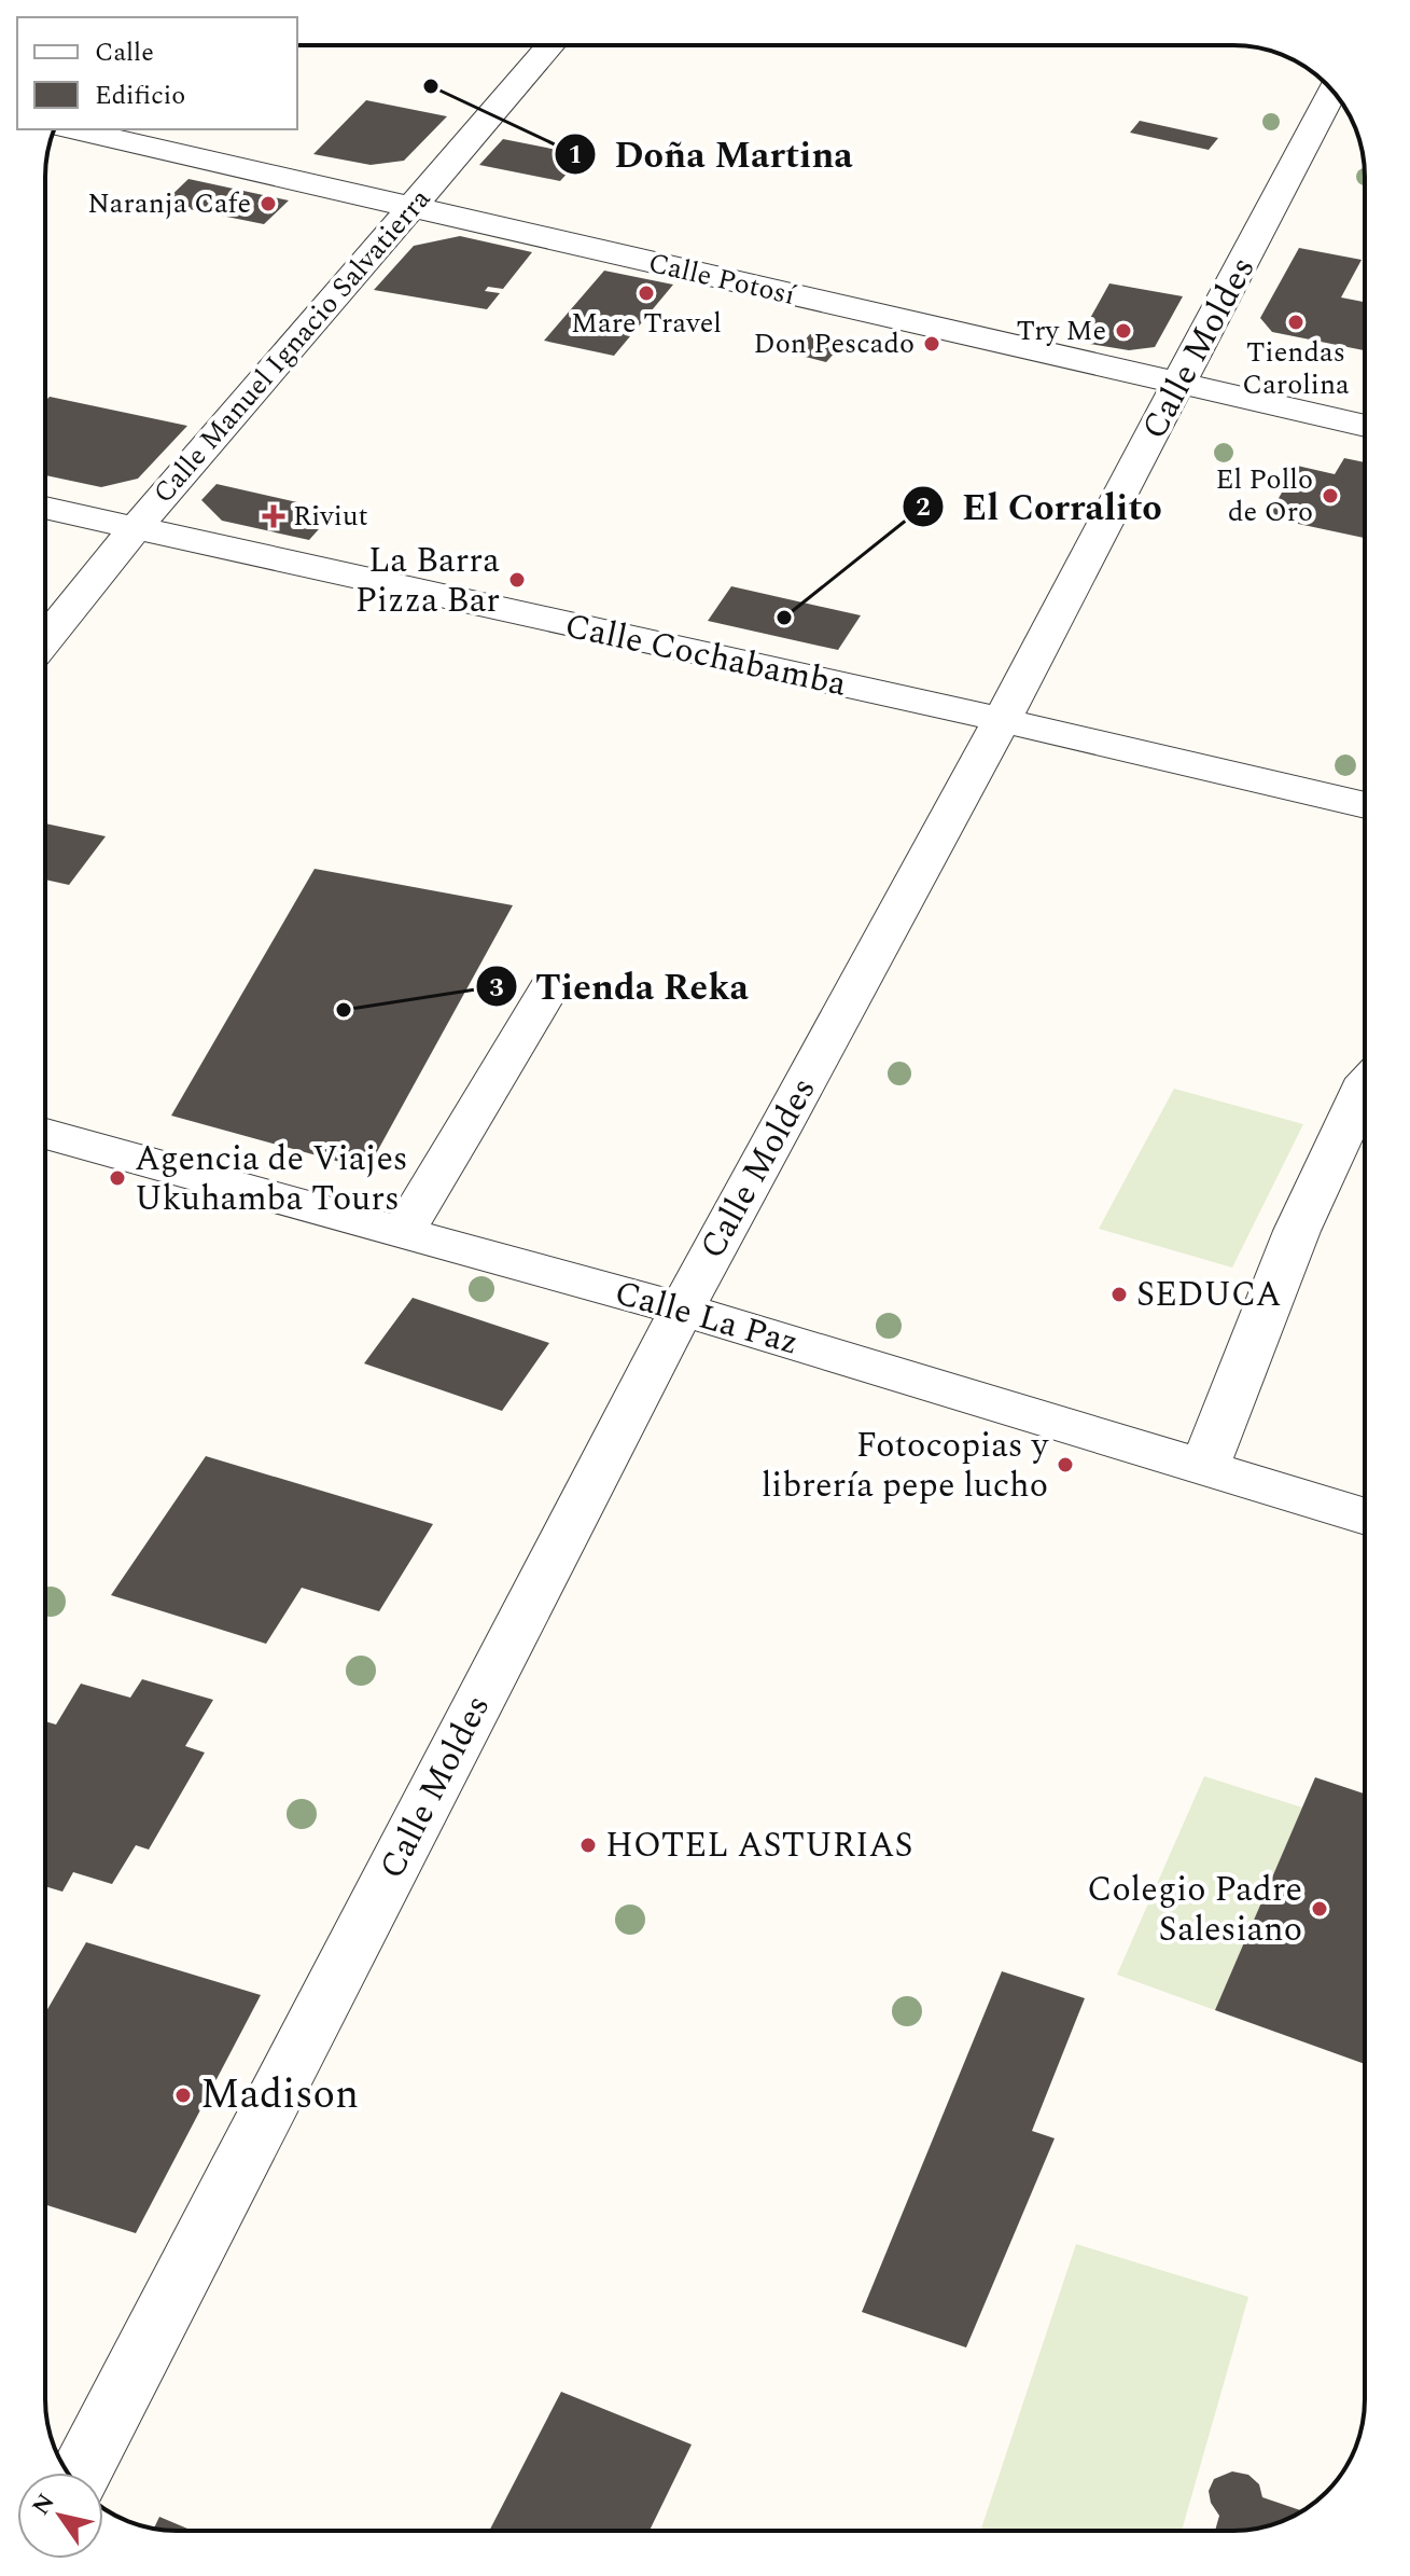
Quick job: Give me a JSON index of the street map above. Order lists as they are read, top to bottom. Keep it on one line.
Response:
{"streets":{"street":["Calle Potosí","Calle Manuel Ignacio Salvatierra","Calle Moldes","Calle Cochabamba","Calle La Paz"]},"crossings":[["Calle Potosí","Calle Manuel Ignacio Salvatierra"],["Calle Potosí","Calle Moldes"],["Calle Manuel Ignacio Salvatierra","Calle Cochabamba"],["Calle Moldes","Calle Cochabamba"],["Calle Moldes","Calle La Paz"]],"places":{"other":["Doña Martina","Naranja Cafe","Mare Travel","Tiendas Carolina","Try Me","Don Pescado","El Pollo de Oro","La Barra Pizza Bar","El Corralito","Tienda Reka","Agencia de Viajes Ukuhamba Tours","SEDUCA","Fotocopias y librería pepe lucho","HOTEL ASTURIAS","Colegio Padre Salesiano","Madison"],"health":["Riviut"]},"legend":["Calle","Edificio"],"north":"top left"}
